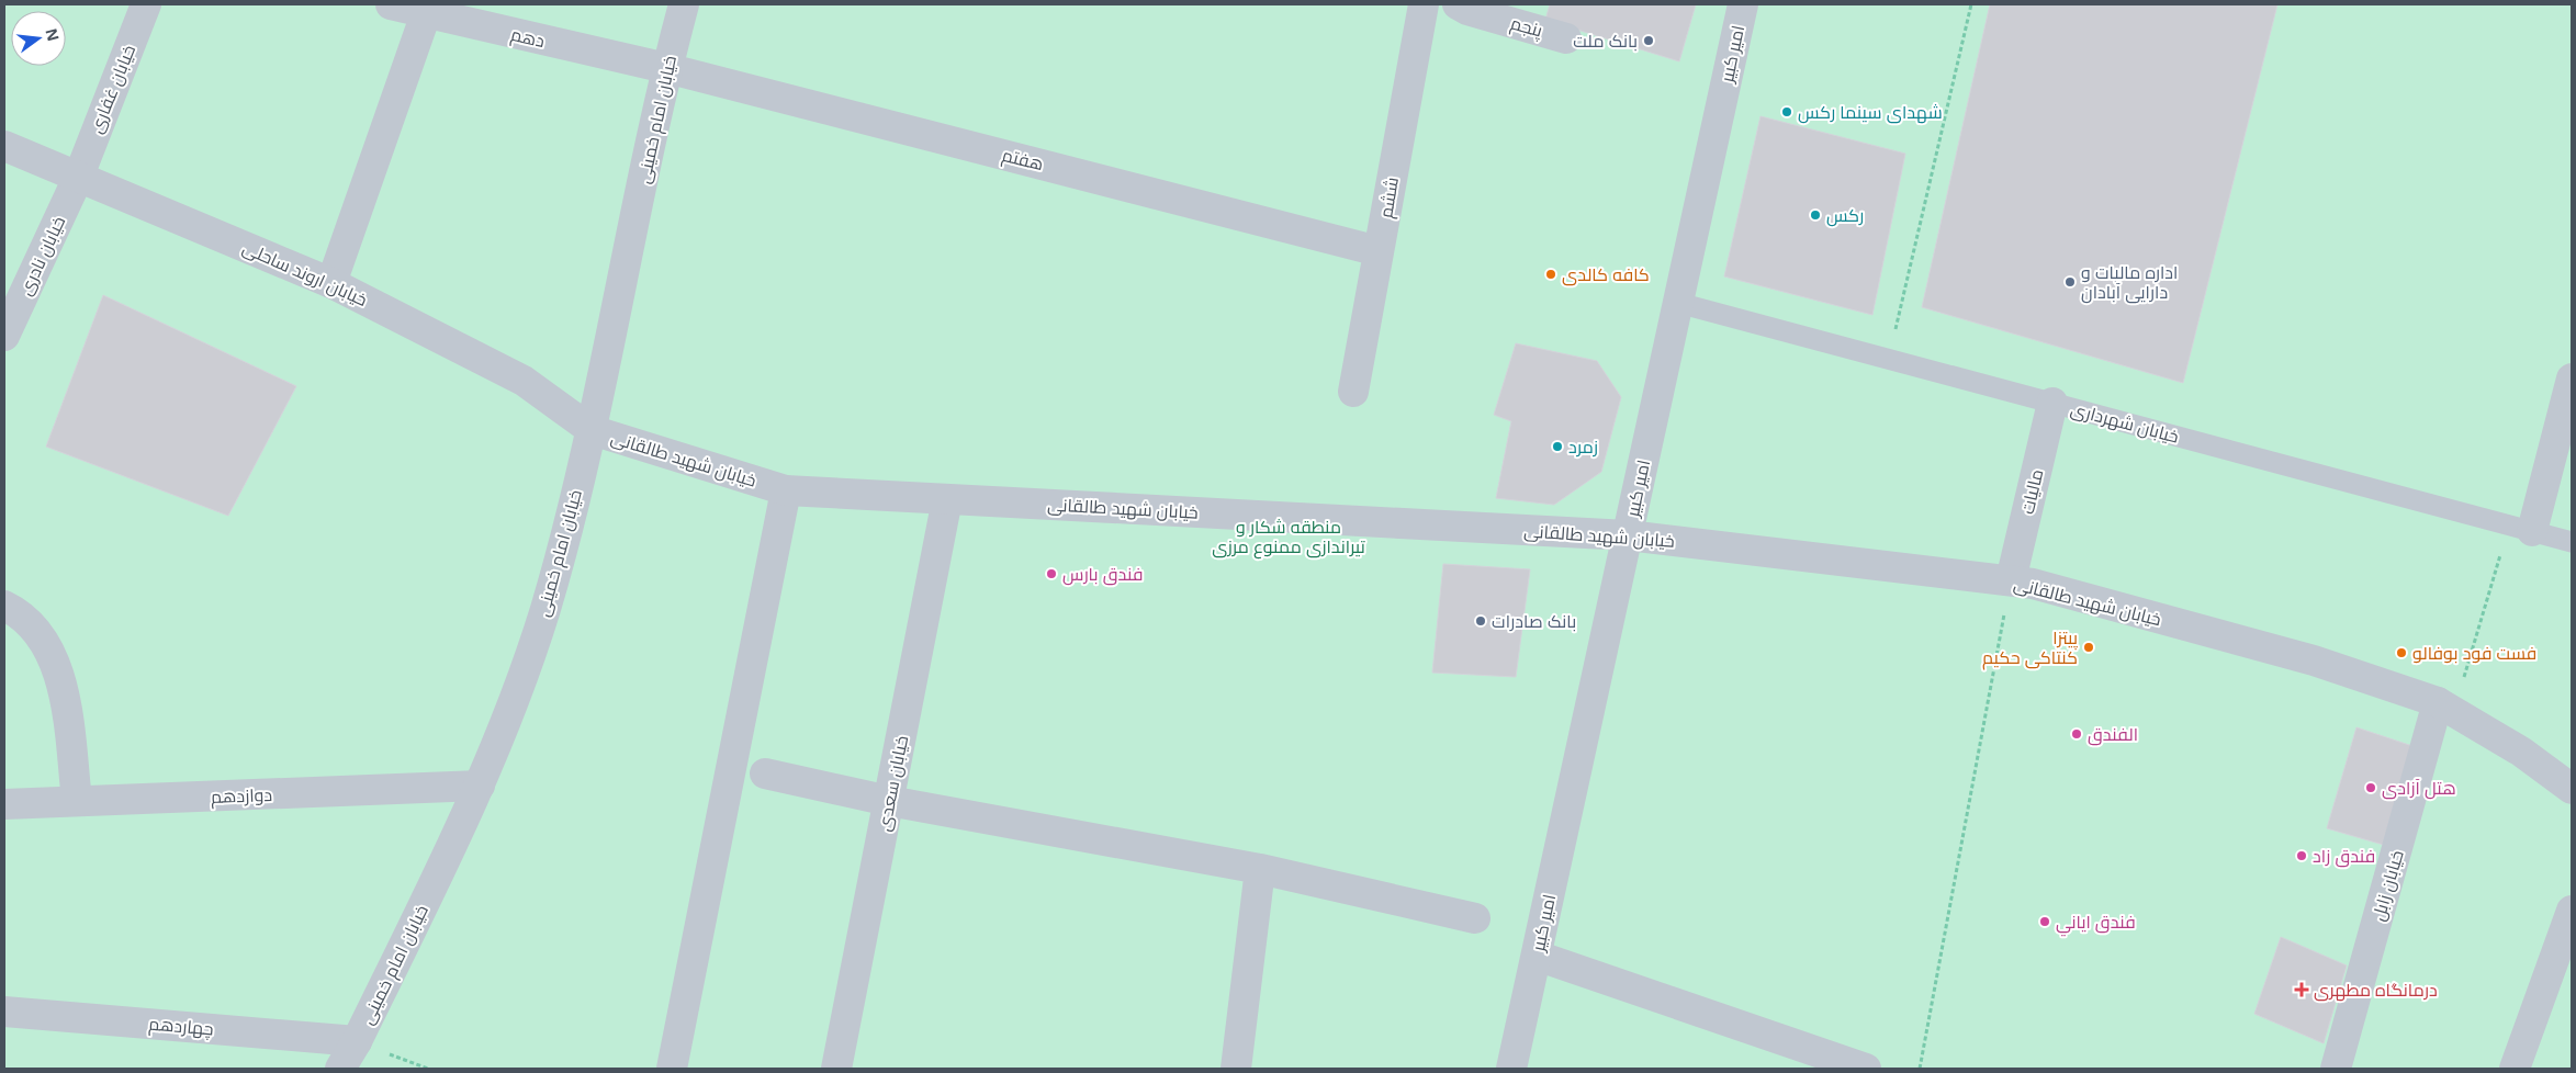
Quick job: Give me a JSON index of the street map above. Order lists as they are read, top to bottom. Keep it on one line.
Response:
{"streets":{"street":["پنجم","دهم","امیر کبیر","خیابان غفاری","خیابان امام خمینی","هفتم","ششم","خیابان نادری","خیابان اروند ساحلی","خیابان شهيد طالقانی","مالیات","خیابان سعدی","دوازدهم","خیابان زابل","چهاردهم"],"lane":["خیابان شهرداری"]},"crossings":[["دهم","خیابان امام خمینی"],["دهم","هفتم"],["امیر کبیر","خیابان شهرداری"],["امیر کبیر","خیابان شهيد طالقانی"],["خیابان غفاری","خیابان نادری"],["خیابان غفاری","خیابان اروند ساحلی"],["خیابان امام خمینی","هفتم"],["خیابان امام خمینی","خیابان اروند ساحلی"],["خیابان امام خمینی","خیابان شهيد طالقانی"],["خیابان امام خمینی","دوازدهم"],["خیابان امام خمینی","چهاردهم"],["هفتم","ششم"],["خیابان نادری","خیابان اروند ساحلی"],["خیابان اروند ساحلی","خیابان شهيد طالقانی"],["خیابان شهرداری","مالیات"],["خیابان شهيد طالقانی","مالیات"],["خیابان شهيد طالقانی","خیابان سعدی"],["خیابان شهيد طالقانی","خیابان زابل"]],"parks":["منطقه شکار و تیراندازی ممنوع مرزی"],"places":{"other":["بانک ملت","شهدای سینما رکس","رکس","کافه کالدی","اداره مالیات و دارایی آبادان","زمرد","فندق بارس","بانک صادرات","پیتزا کنتاکی حکیم","فست فود بوفالو","الفندق","هتل آزادی","فندق زاد","فندق اياني"],"health":["درمانگاه مطهری"]},"north":"right"}
